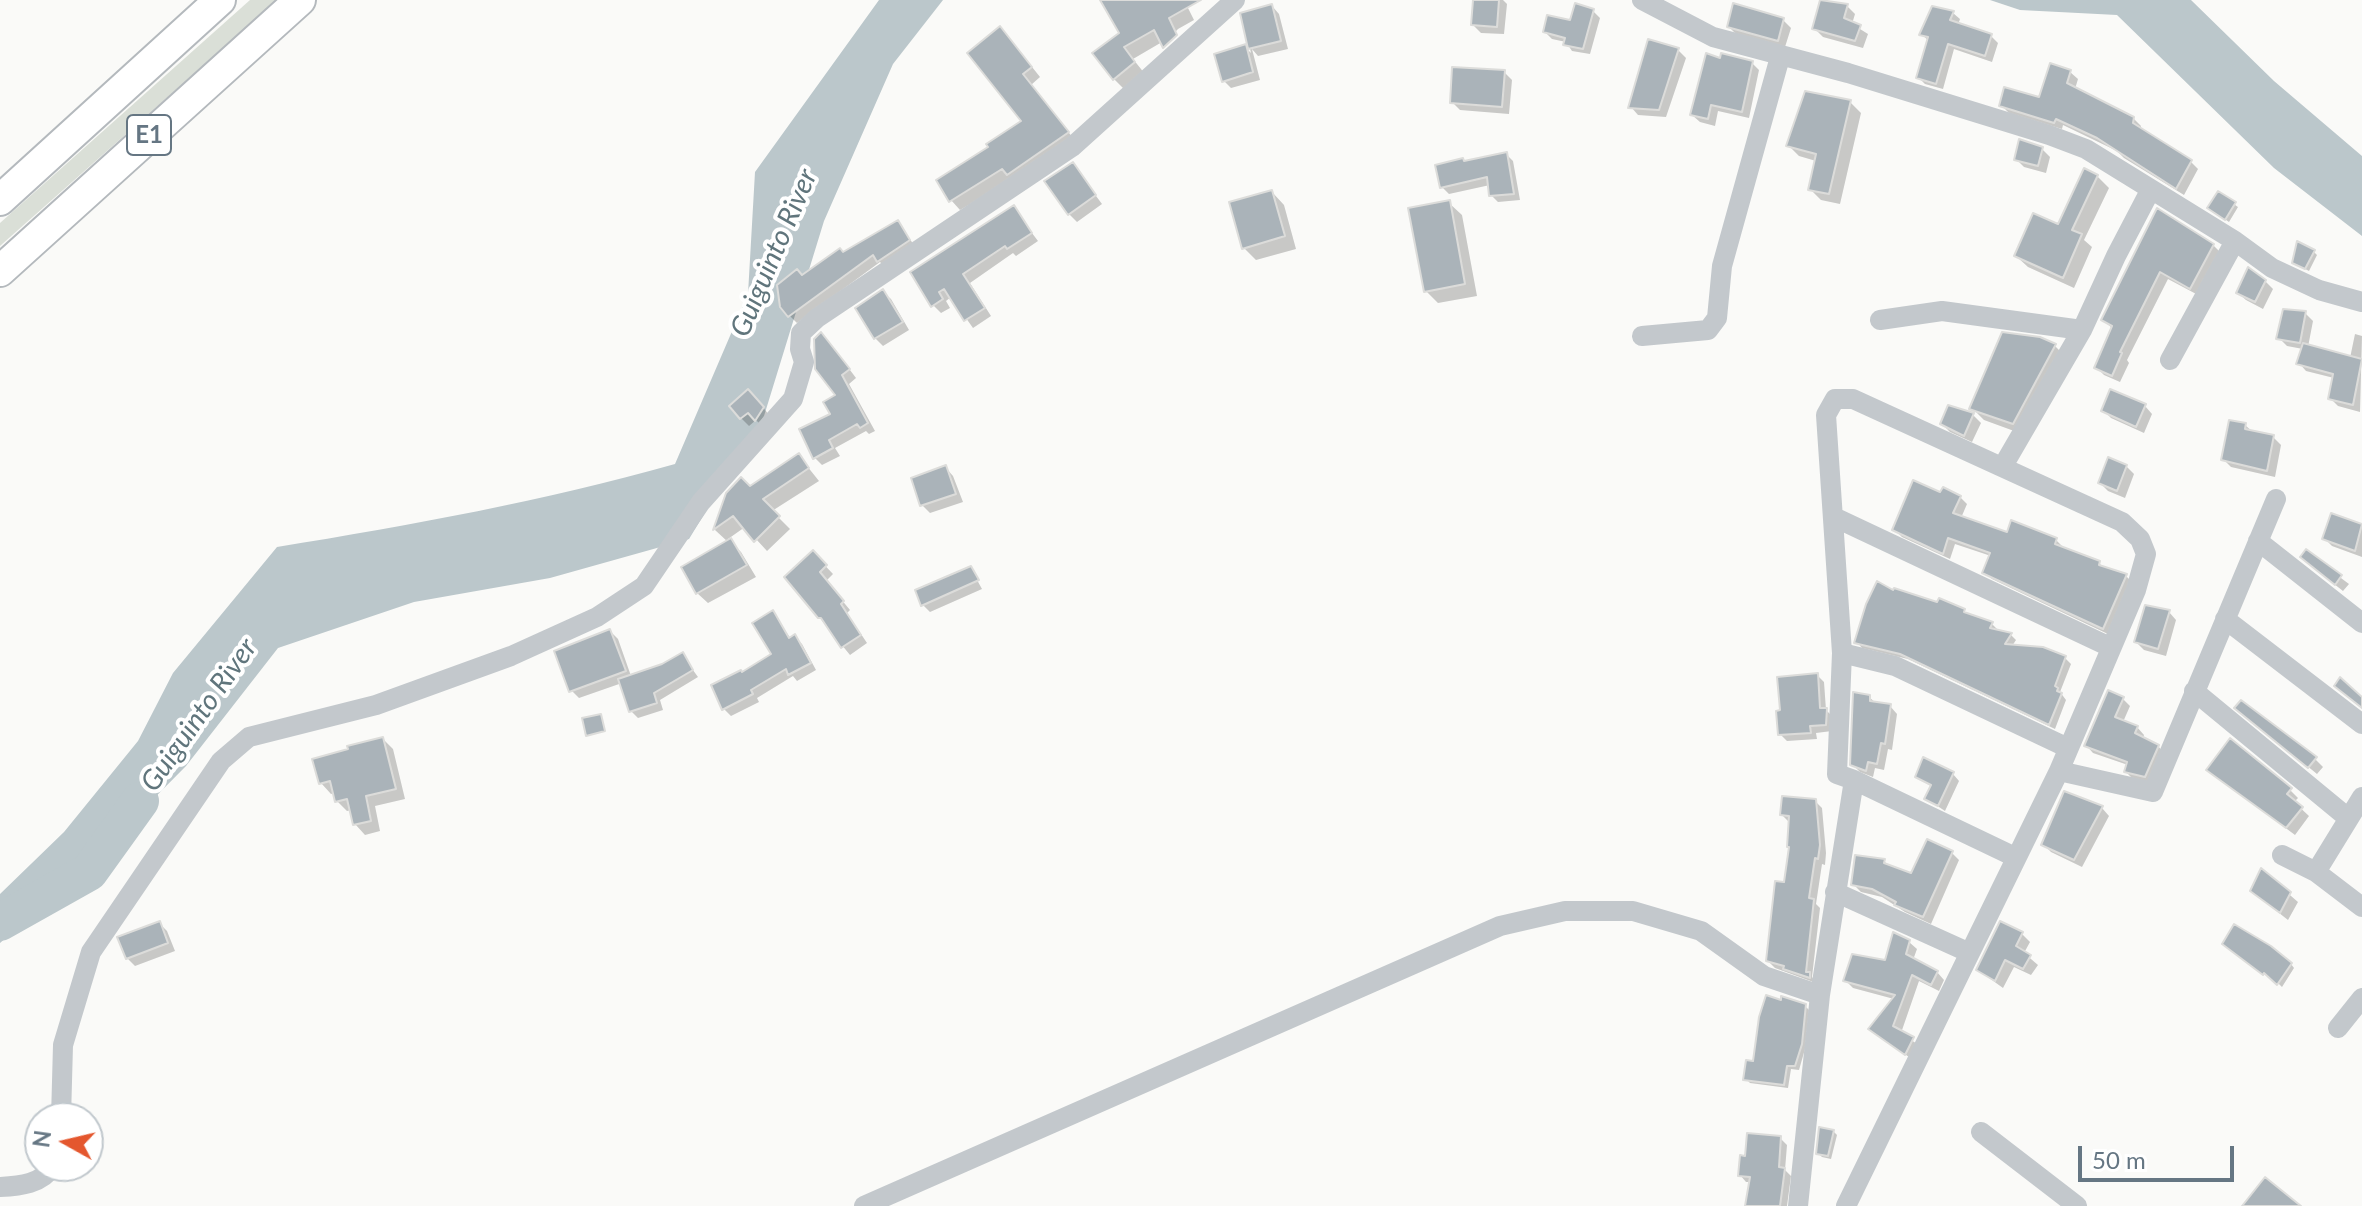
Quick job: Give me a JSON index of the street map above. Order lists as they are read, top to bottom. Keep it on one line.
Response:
{"streets":{"highway":["E1"]},"water":["Guiguinto River"],"scale_bar":"50 m","north":"left"}
